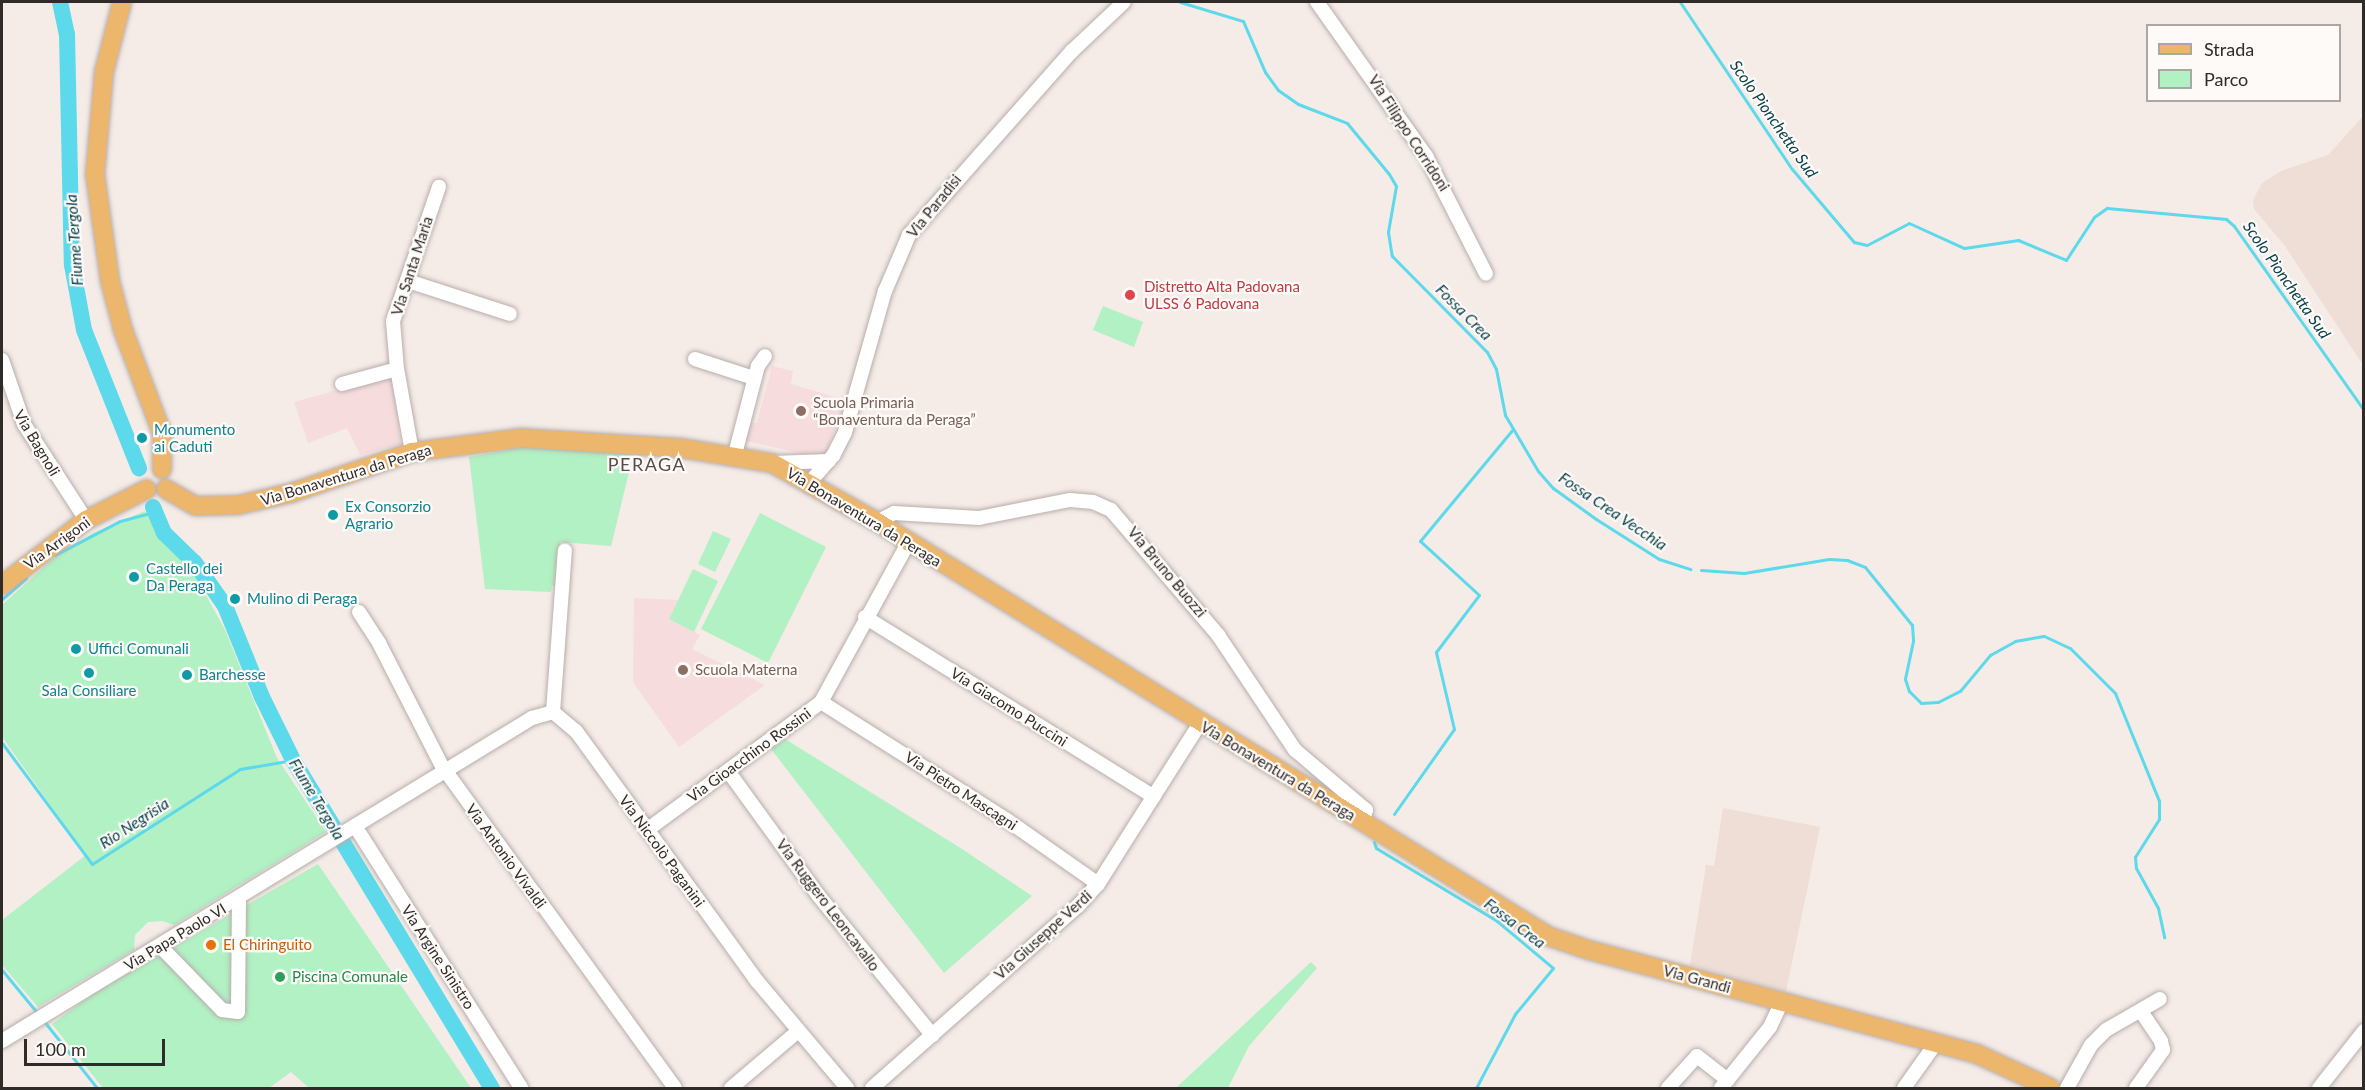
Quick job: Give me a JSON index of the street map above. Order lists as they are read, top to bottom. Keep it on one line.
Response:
{"streets":{"main road":["Via Bonaventura da Peraga","Via Arrigoni","Via Grandi"],"street":["Via Filippo Corridoni","Via Paradisi","Via Santa Maria","Via Bagnoli","Via Bruno Buozzi","Via Giacomo Puccini","Via Gioacchino Rossini","Via Pietro Mascagni","Via Niccolò Paganini","Via Antonio Vivaldi","Via Ruggero Leoncavallo","Via Giuseppe Verdi","Via Papa Paolo VI","Via Argine Sinistro"]},"crossings":[["Via Paradisi","Via Bonaventura da Peraga"],["Via Santa Maria","Via Bonaventura da Peraga"],["Via Bagnoli","Via Arrigoni"],["Via Bonaventura da Peraga","Via Arrigoni"],["Via Bonaventura da Peraga","Via Bruno Buozzi"],["Via Bonaventura da Peraga","Via Gioacchino Rossini"],["Via Bonaventura da Peraga","Via Giuseppe Verdi"],["Via Bonaventura da Peraga","Via Grandi"],["Via Bruno Buozzi","Via Grandi"],["Via Giacomo Puccini","Via Gioacchino Rossini"],["Via Giacomo Puccini","Via Giuseppe Verdi"],["Via Gioacchino Rossini","Via Pietro Mascagni"],["Via Gioacchino Rossini","Via Niccolò Paganini"],["Via Gioacchino Rossini","Via Ruggero Leoncavallo"],["Via Pietro Mascagni","Via Giuseppe Verdi"],["Via Niccolò Paganini","Via Papa Paolo VI"],["Via Antonio Vivaldi","Via Papa Paolo VI"],["Via Ruggero Leoncavallo","Via Giuseppe Verdi"],["Via Papa Paolo VI","Via Argine Sinistro"]],"districts":["PERAGA"],"water":["Scolo Pionchetta Sud","Fiume Tergola","Fossa Crea","Fossa Crea Vecchia","Rio Negrisia"],"places":["Distretto Alta Padovana ULSS 6 Padovana","Scuola Primaria “Bonaventura da Peraga”","Monumento ai Caduti","Ex Consorzio Agrario","Castello dei Da Peraga","Mulino di Peraga","Uffici Comunali","Scuola Materna","Sala Consiliare","Barchesse","El Chiringuito","Piscina Comunale"],"legend":["Strada","Parco"],"scale_bar":"100 m"}
